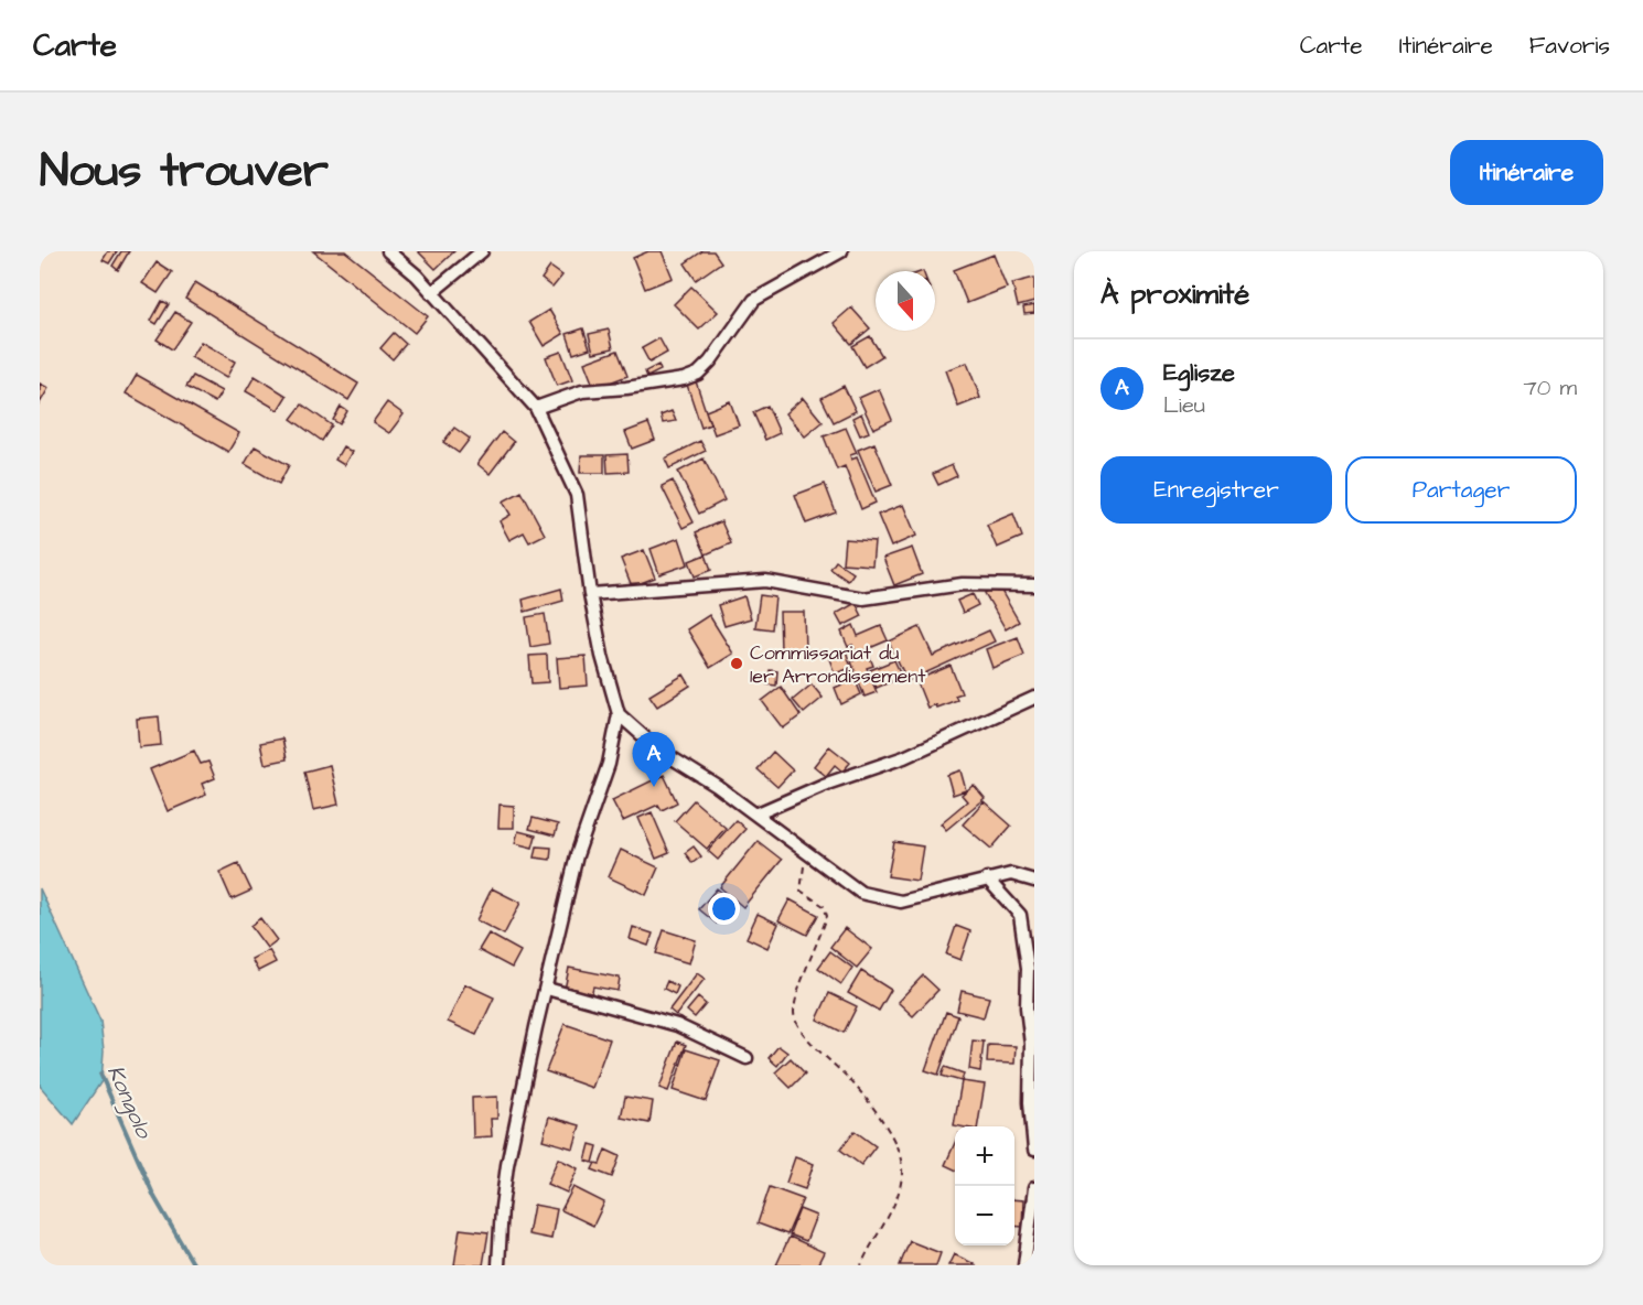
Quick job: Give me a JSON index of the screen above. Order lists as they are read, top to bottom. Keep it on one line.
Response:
{"water":["Kongolo"],"places":["Commissariat du 1er Arrondissement"],"north":"bottom","page":{"header":"Carte","nav":["Carte","Itinéraire","Favoris"],"title":"Nous trouver","buttons":["Itinéraire",["Enregistrer","Partager"]],"heading":"À proximité","list":[{"mark":"A","name":"Eglisze","note":"Lieu","value":"70 m"}],"pins":"A","map_buttons":["+","−"]}}
